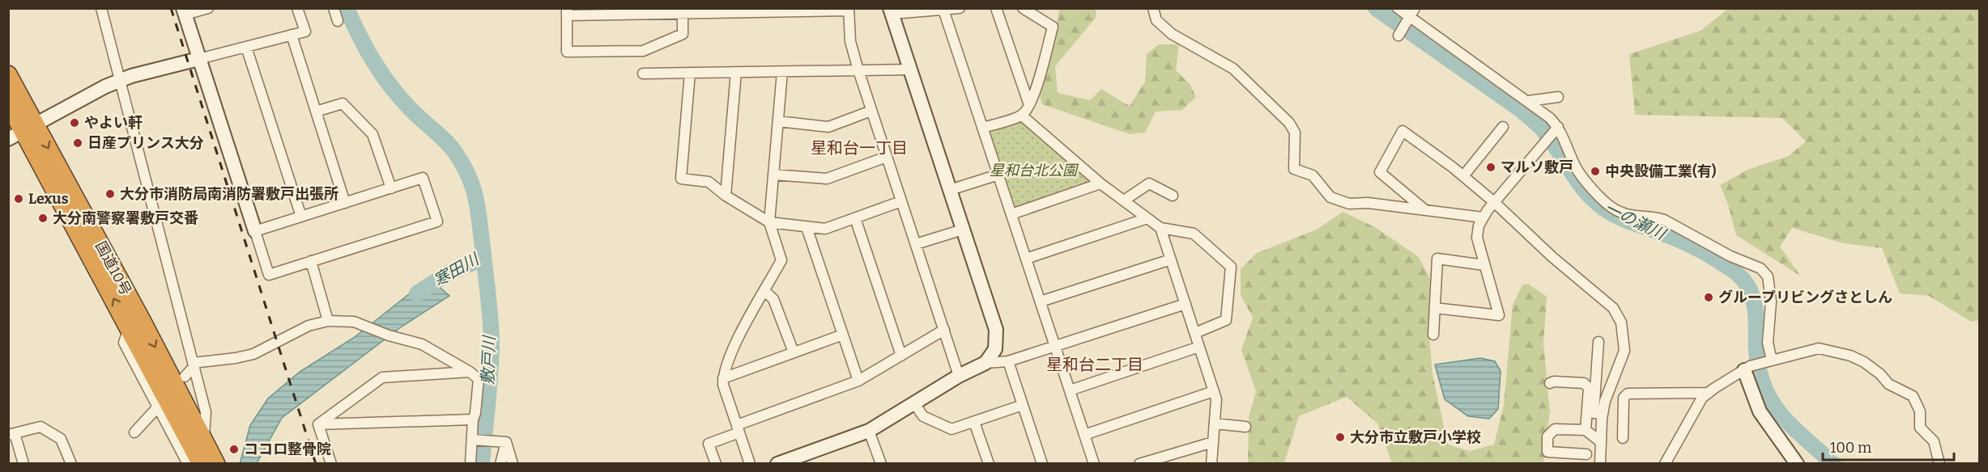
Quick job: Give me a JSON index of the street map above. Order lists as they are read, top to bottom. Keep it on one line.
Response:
{"streets":{"highway":["国道10号"]},"districts":["星和台一丁目","星和台二丁目"],"water":["一の瀬川","寒田川","敷戸川"],"parks":["星和台北公園"],"places":["やよい軒","日産プリンス大分","マルソ敷戸","中央設備工業(有)","大分市消防局南消防署敷戸出張所","Lexus","大分南警察署敷戸交番","グループリビングさとしん","大分市立敷戸小学校","ココロ整骨院"],"scale_bar":"100 m"}
